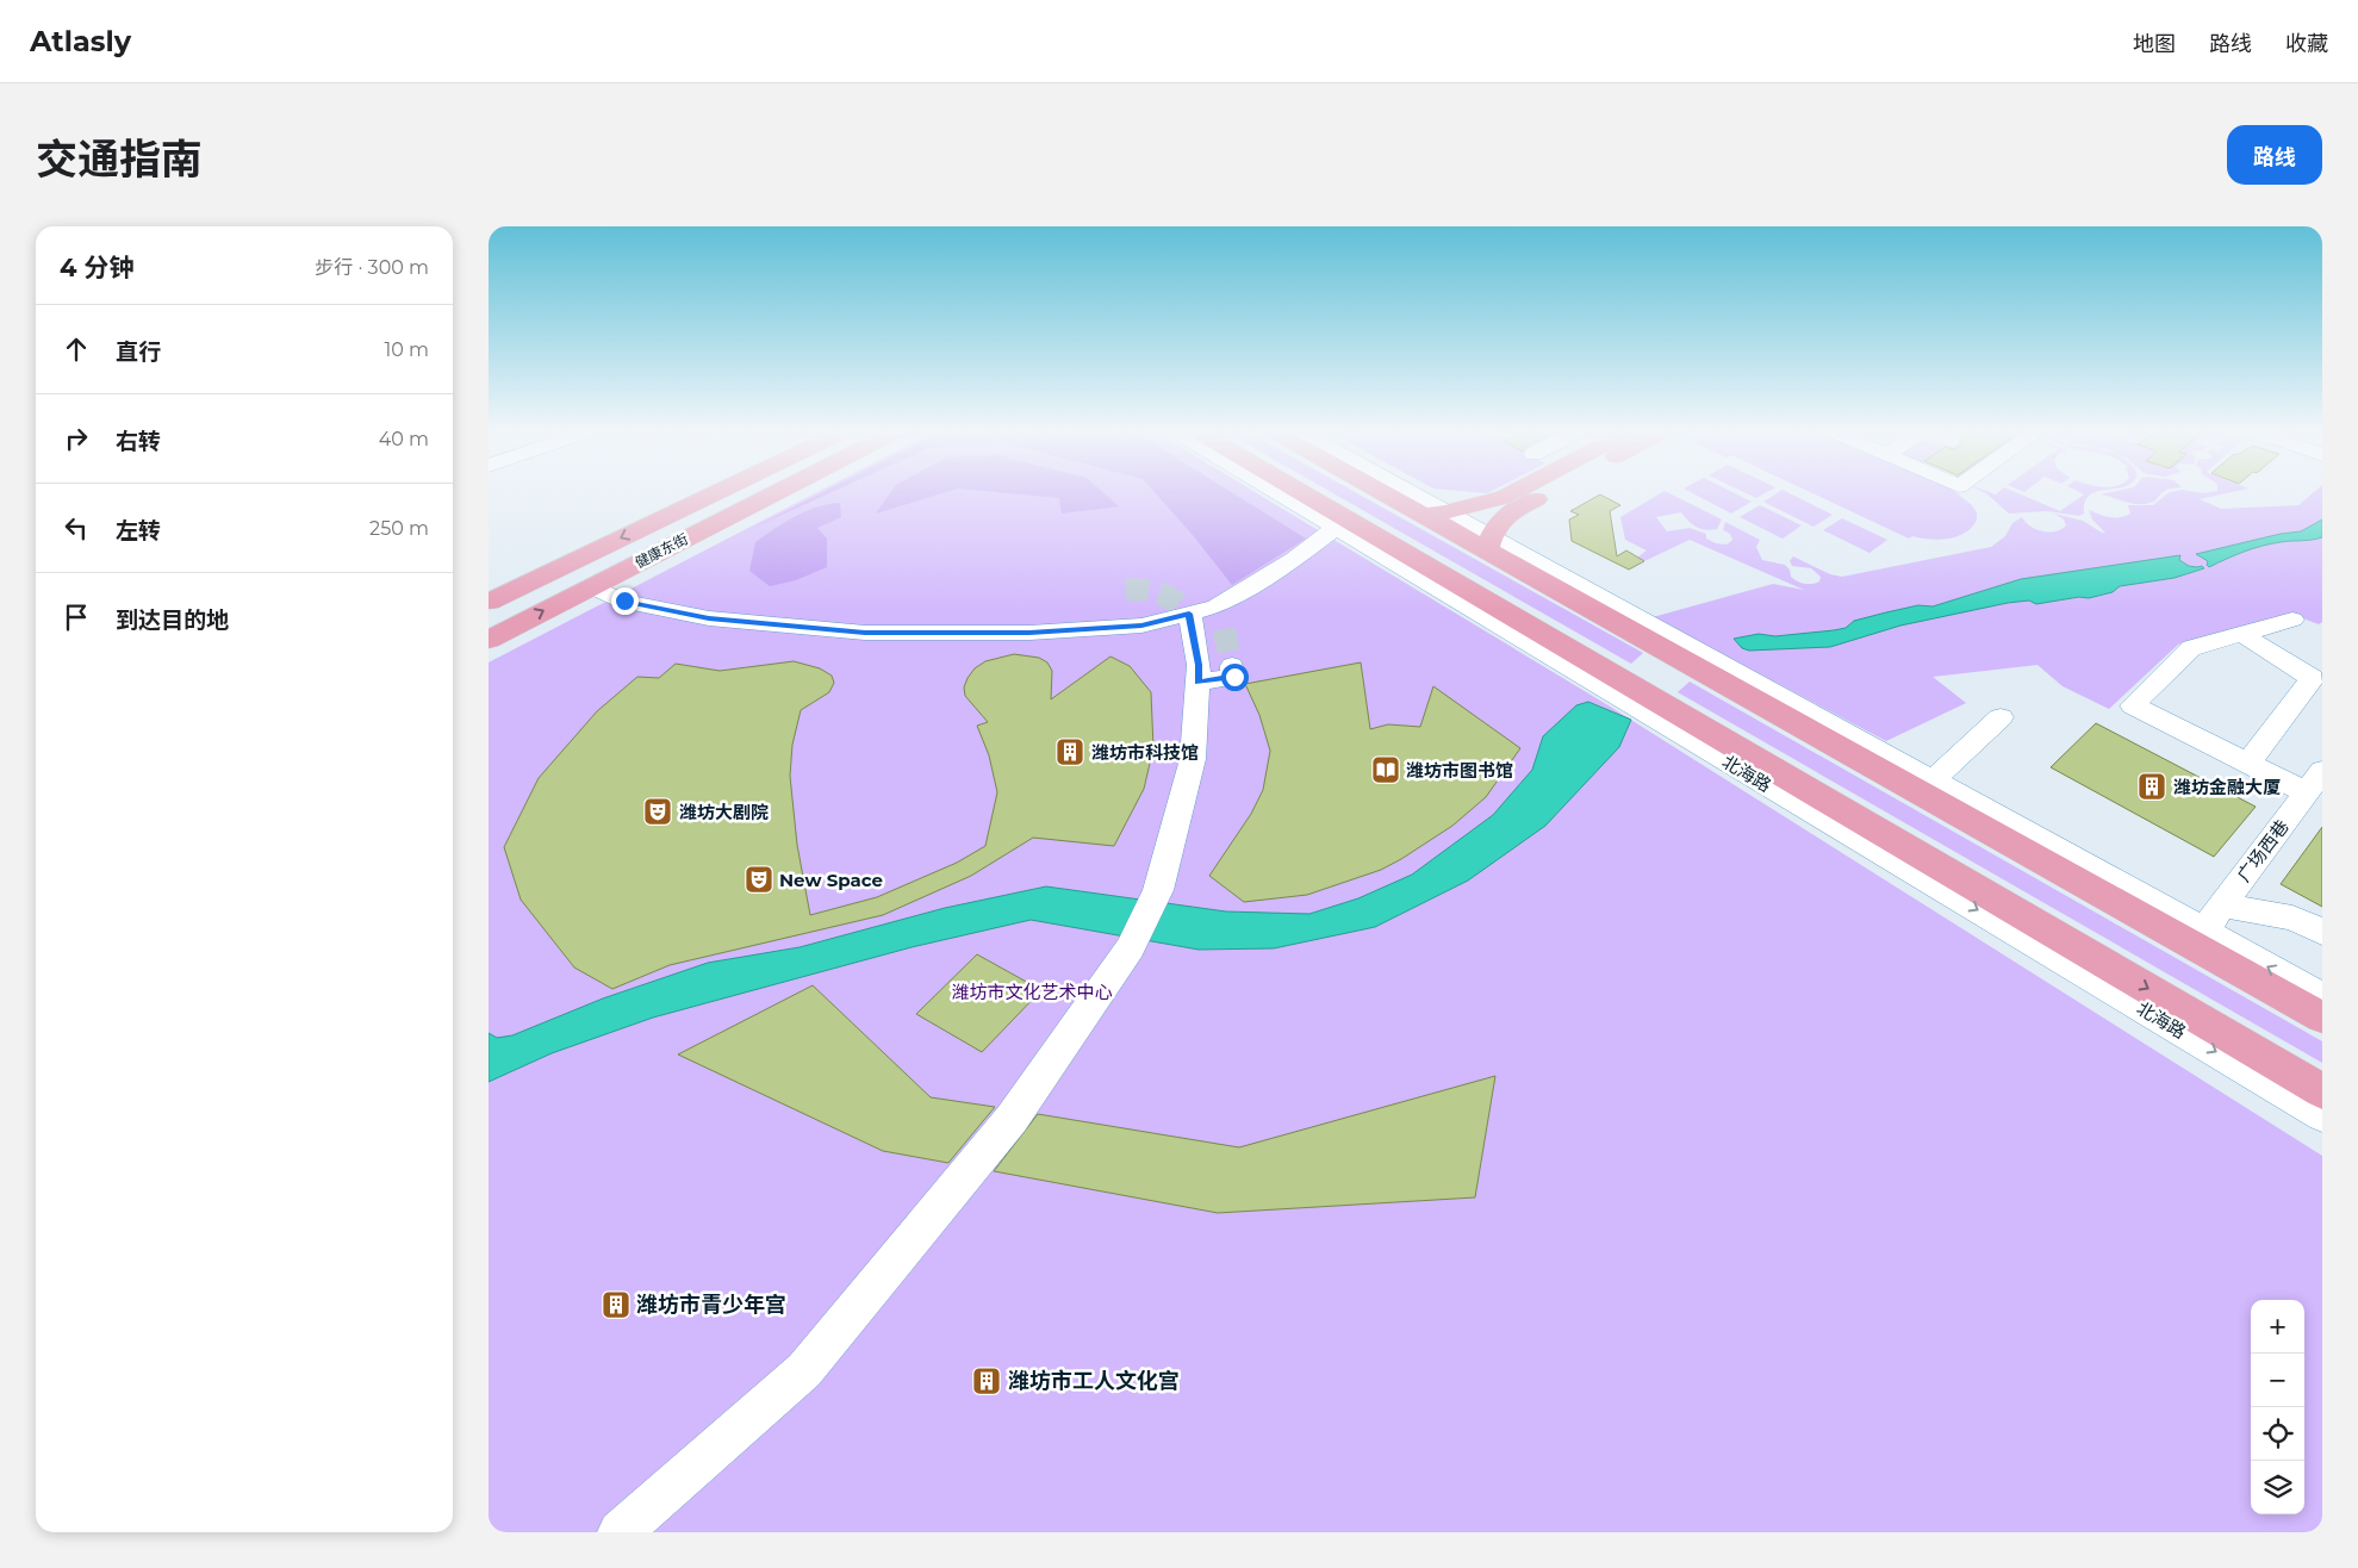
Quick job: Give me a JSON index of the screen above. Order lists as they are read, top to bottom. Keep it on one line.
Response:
{"streets":{"main road":["健康东街","北海路"],"street":["广场西巷"]},"parks":["潍坊市文化艺术中心"],"places":{"building":["潍坊市科技馆","潍坊金融大厦","潍坊市青少年宫","潍坊市工人文化宫"],"library":["潍坊市图书馆"],"theatre":["潍坊大剧院","New Space"]},"page":{"header":"Atlasly","nav":["地图","路线","收藏"],"title":"交通指南","buttons":"路线","heading":["4 分钟","步行 · 300 m"],"list":[["直行","10 m"],["右转","40 m"],["左转","250 m"],"到达目的地"],"map_buttons":["+","−"]}}
